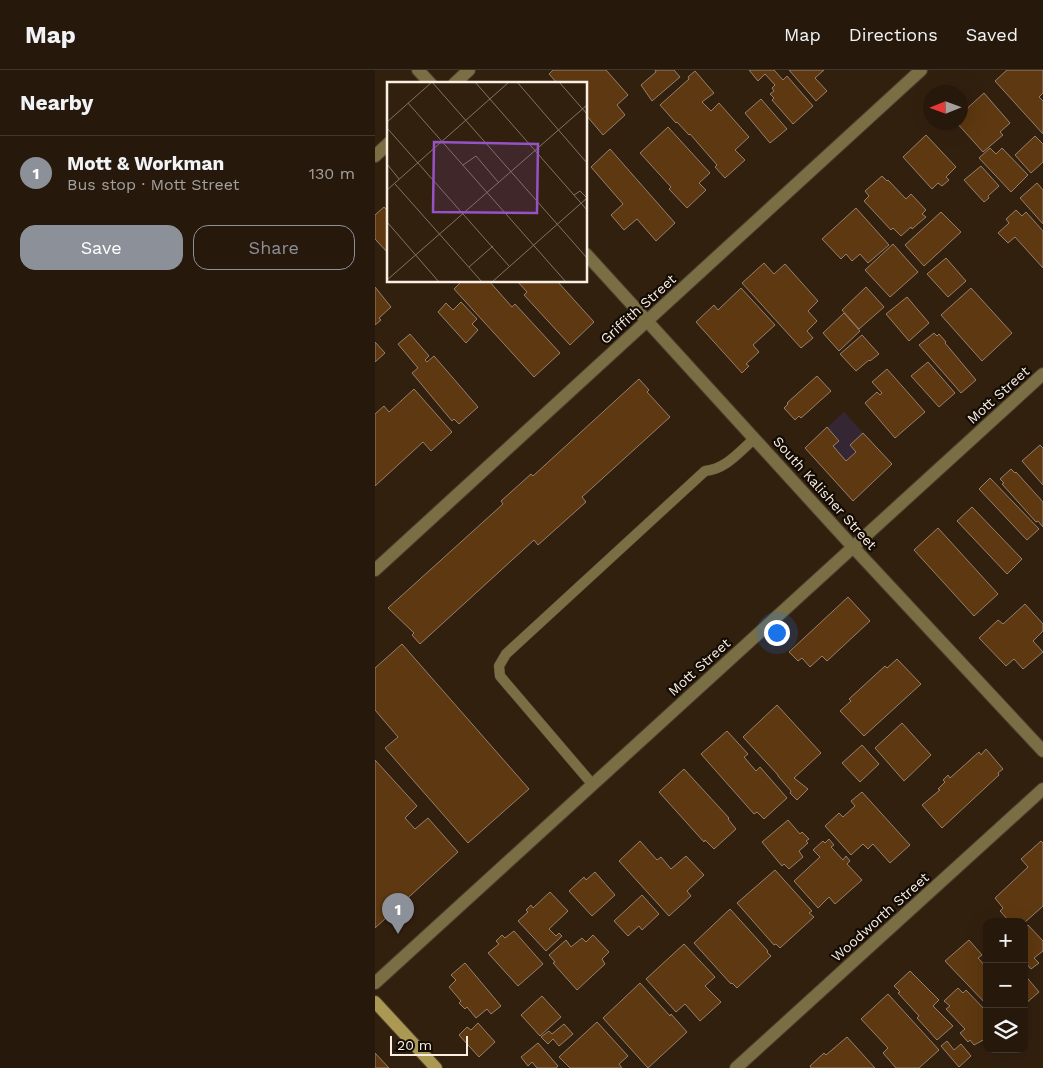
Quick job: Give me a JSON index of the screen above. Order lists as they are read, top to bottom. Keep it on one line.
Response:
{"streets":{"street":["Griffith Street","Mott Street","South Kalisher Street","Woodworth Street"]},"crossings":[["Griffith Street","South Kalisher Street"],["Mott Street","South Kalisher Street"]],"scale_bar":"20 m","north":"left","page":{"header":"Map","nav":["Map","Directions","Saved"],"heading":"Nearby","list":[{"mark":"1","name":"Mott & Workman","note":"Bus stop · Mott Street","value":"130 m"}],"buttons":["Save","Share"],"pins":"1","map_buttons":["+","−"],"scale":"20 m"}}
